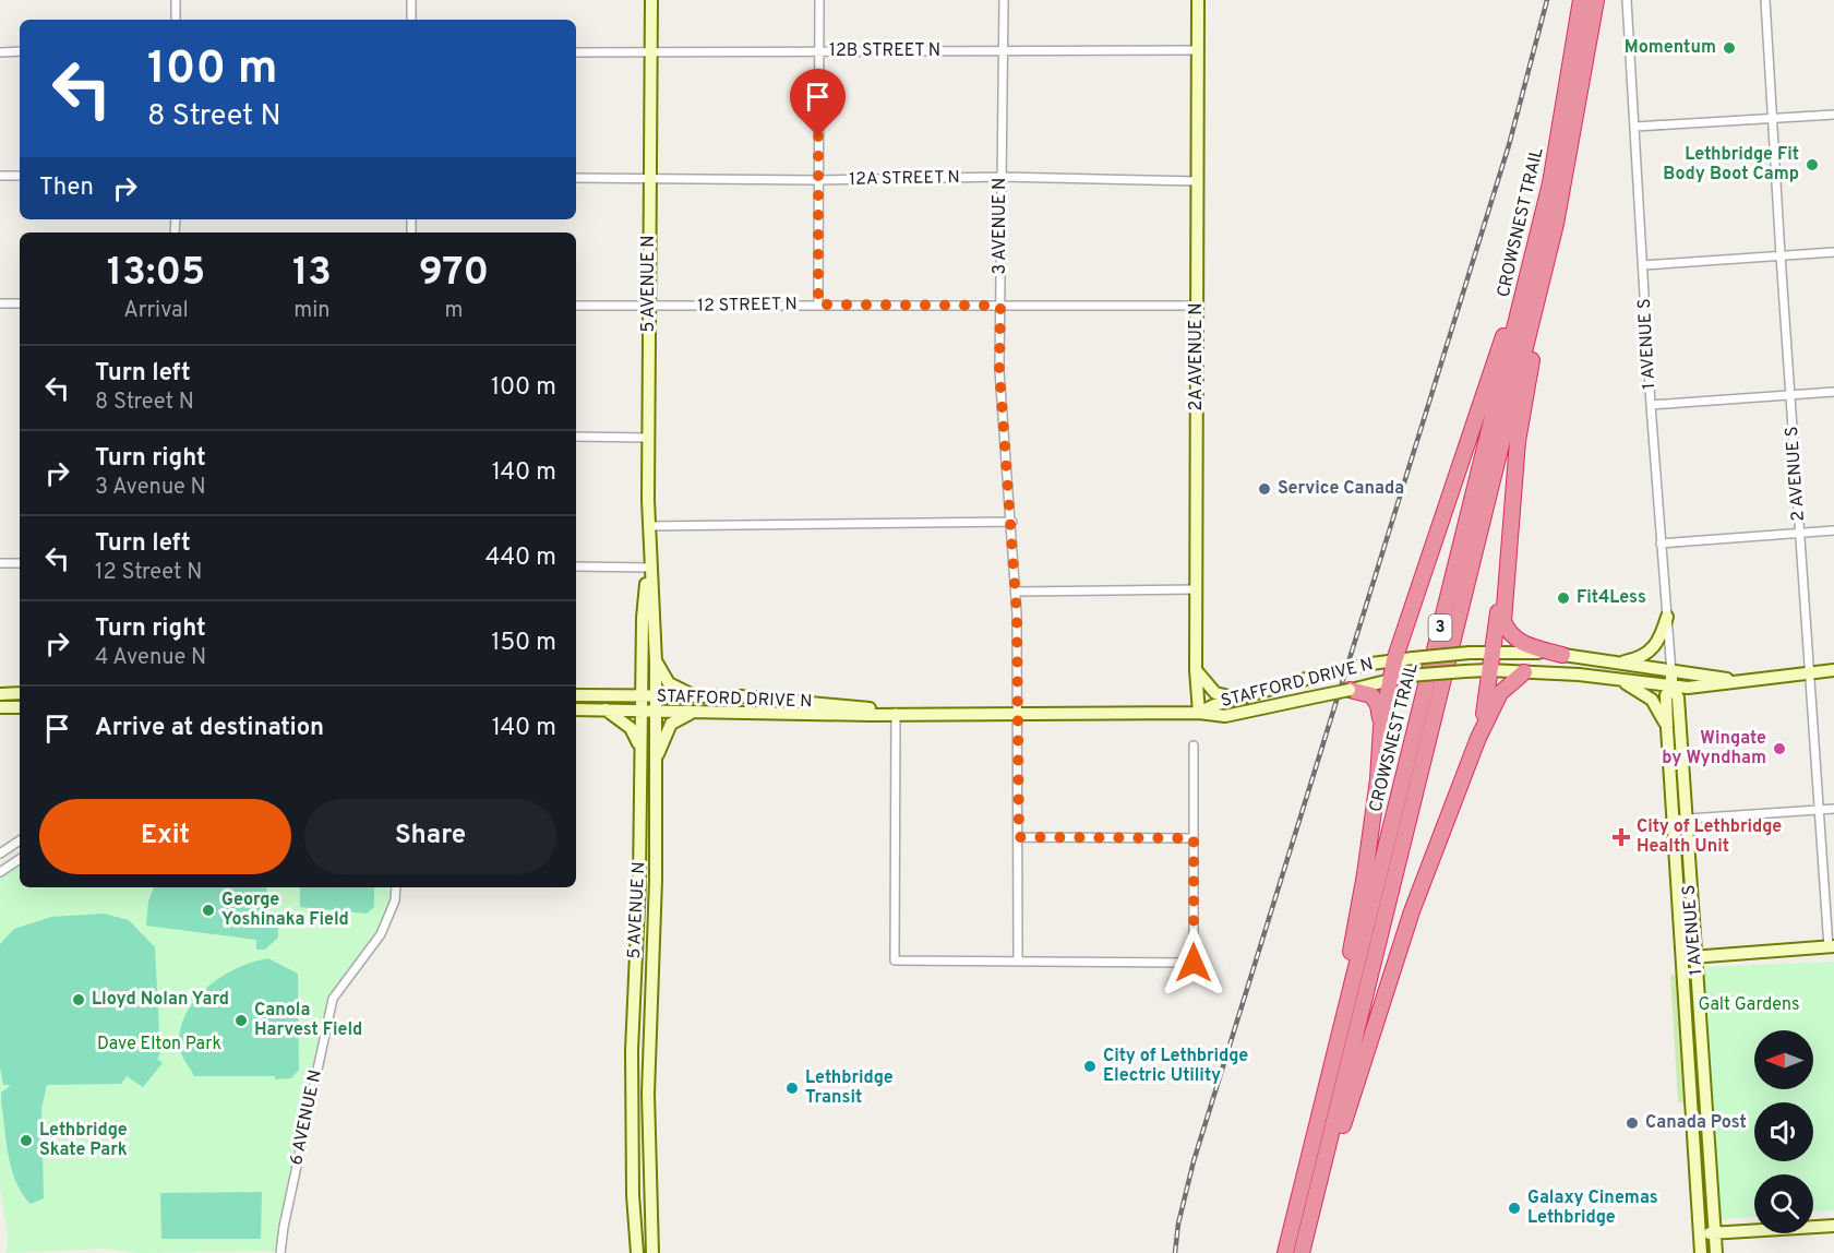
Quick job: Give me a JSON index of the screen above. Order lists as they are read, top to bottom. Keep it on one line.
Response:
{"streets":{"highway":["CROWSNEST TRAIL","3"],"main road":["5 AVENUE N","1 AVENUE S","2A AVENUE N","STAFFORD DRIVE N"],"street":["12B STREET N","12A STREET N","3 AVENUE N","12 STREET N","2 AVENUE S","6 AVENUE N"]},"crossings":[["12B STREET N","3 AVENUE N"],["12B STREET N","5 AVENUE N"],["12B STREET N","2A AVENUE N"],["12A STREET N","3 AVENUE N"],["12A STREET N","5 AVENUE N"],["12A STREET N","2A AVENUE N"],["3 AVENUE N","12 STREET N"],["3 AVENUE N","STAFFORD DRIVE N"],["5 AVENUE N","12 STREET N"],["5 AVENUE N","STAFFORD DRIVE N"],["12 STREET N","2A AVENUE N"],["1 AVENUE S","STAFFORD DRIVE N"],["2A AVENUE N","STAFFORD DRIVE N"]],"parks":["Galt Gardens","Dave Elton Park"],"places":{"other":["Momentum","Lethbridge Fit Body Boot Camp","Service Canada","Fit4Less","Wingate by Wyndham","George Yoshinaka Field","Lloyd Nolan Yard","Canola Harvest Field","City of Lethbridge Electric Utility","Lethbridge Transit","Canada Post","Lethbridge Skate Park","Galaxy Cinemas Lethbridge"],"health":["City of Lethbridge Health Unit"]},"north":"left","page":{"turn":["100 m","8 Street N"],"then":"Then","eta":["13:05","Arrival","13","min","970","m"],"list":[{"name":"Turn left","note":"8 Street N","value":"100 m"},{"name":"Turn right","note":"3 Avenue N","value":"140 m"},{"name":"Turn left","note":"12 Street N","value":"440 m"},{"name":"Turn right","note":"4 Avenue N","value":"150 m"},{"name":"Arrive at destination","value":"140 m"}],"buttons":["Exit","Share"]}}
